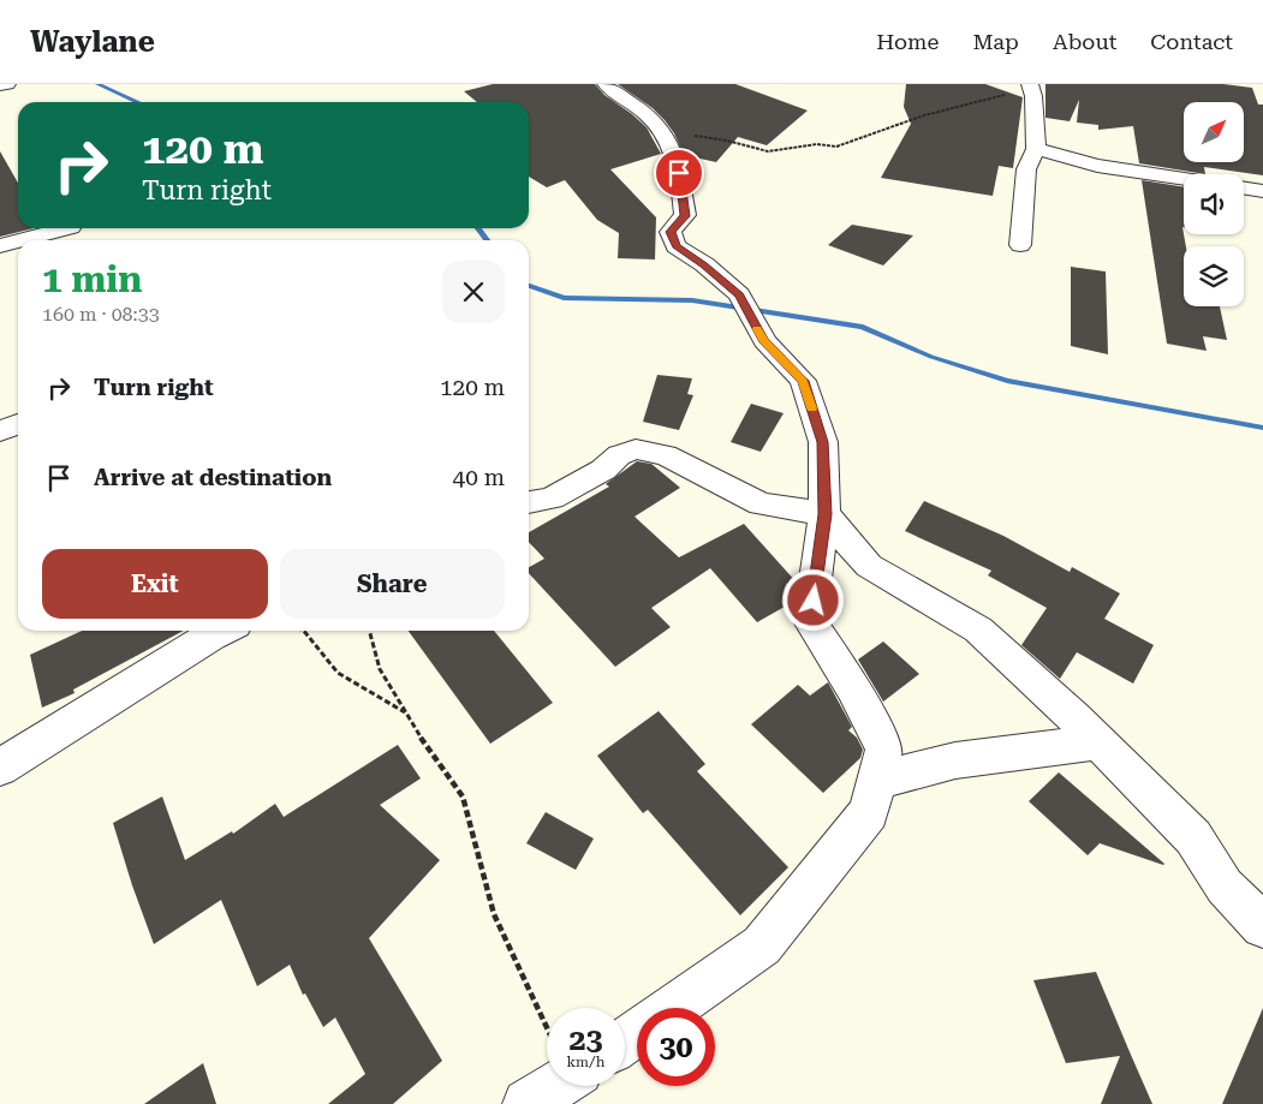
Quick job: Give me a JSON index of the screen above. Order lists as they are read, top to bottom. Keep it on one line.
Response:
{"north":"top right","page":{"header":"Waylane","nav":["Home","Map","About","Contact"],"turn":["120 m","Turn right"],"heading":["1 min","160 m · 08:33"],"list":[{"name":"Turn right","value":"120 m"},{"name":"Arrive at destination","value":"40 m"}],"buttons":["Exit","Share"],"speed":"23 km/h","limit":"30"}}
